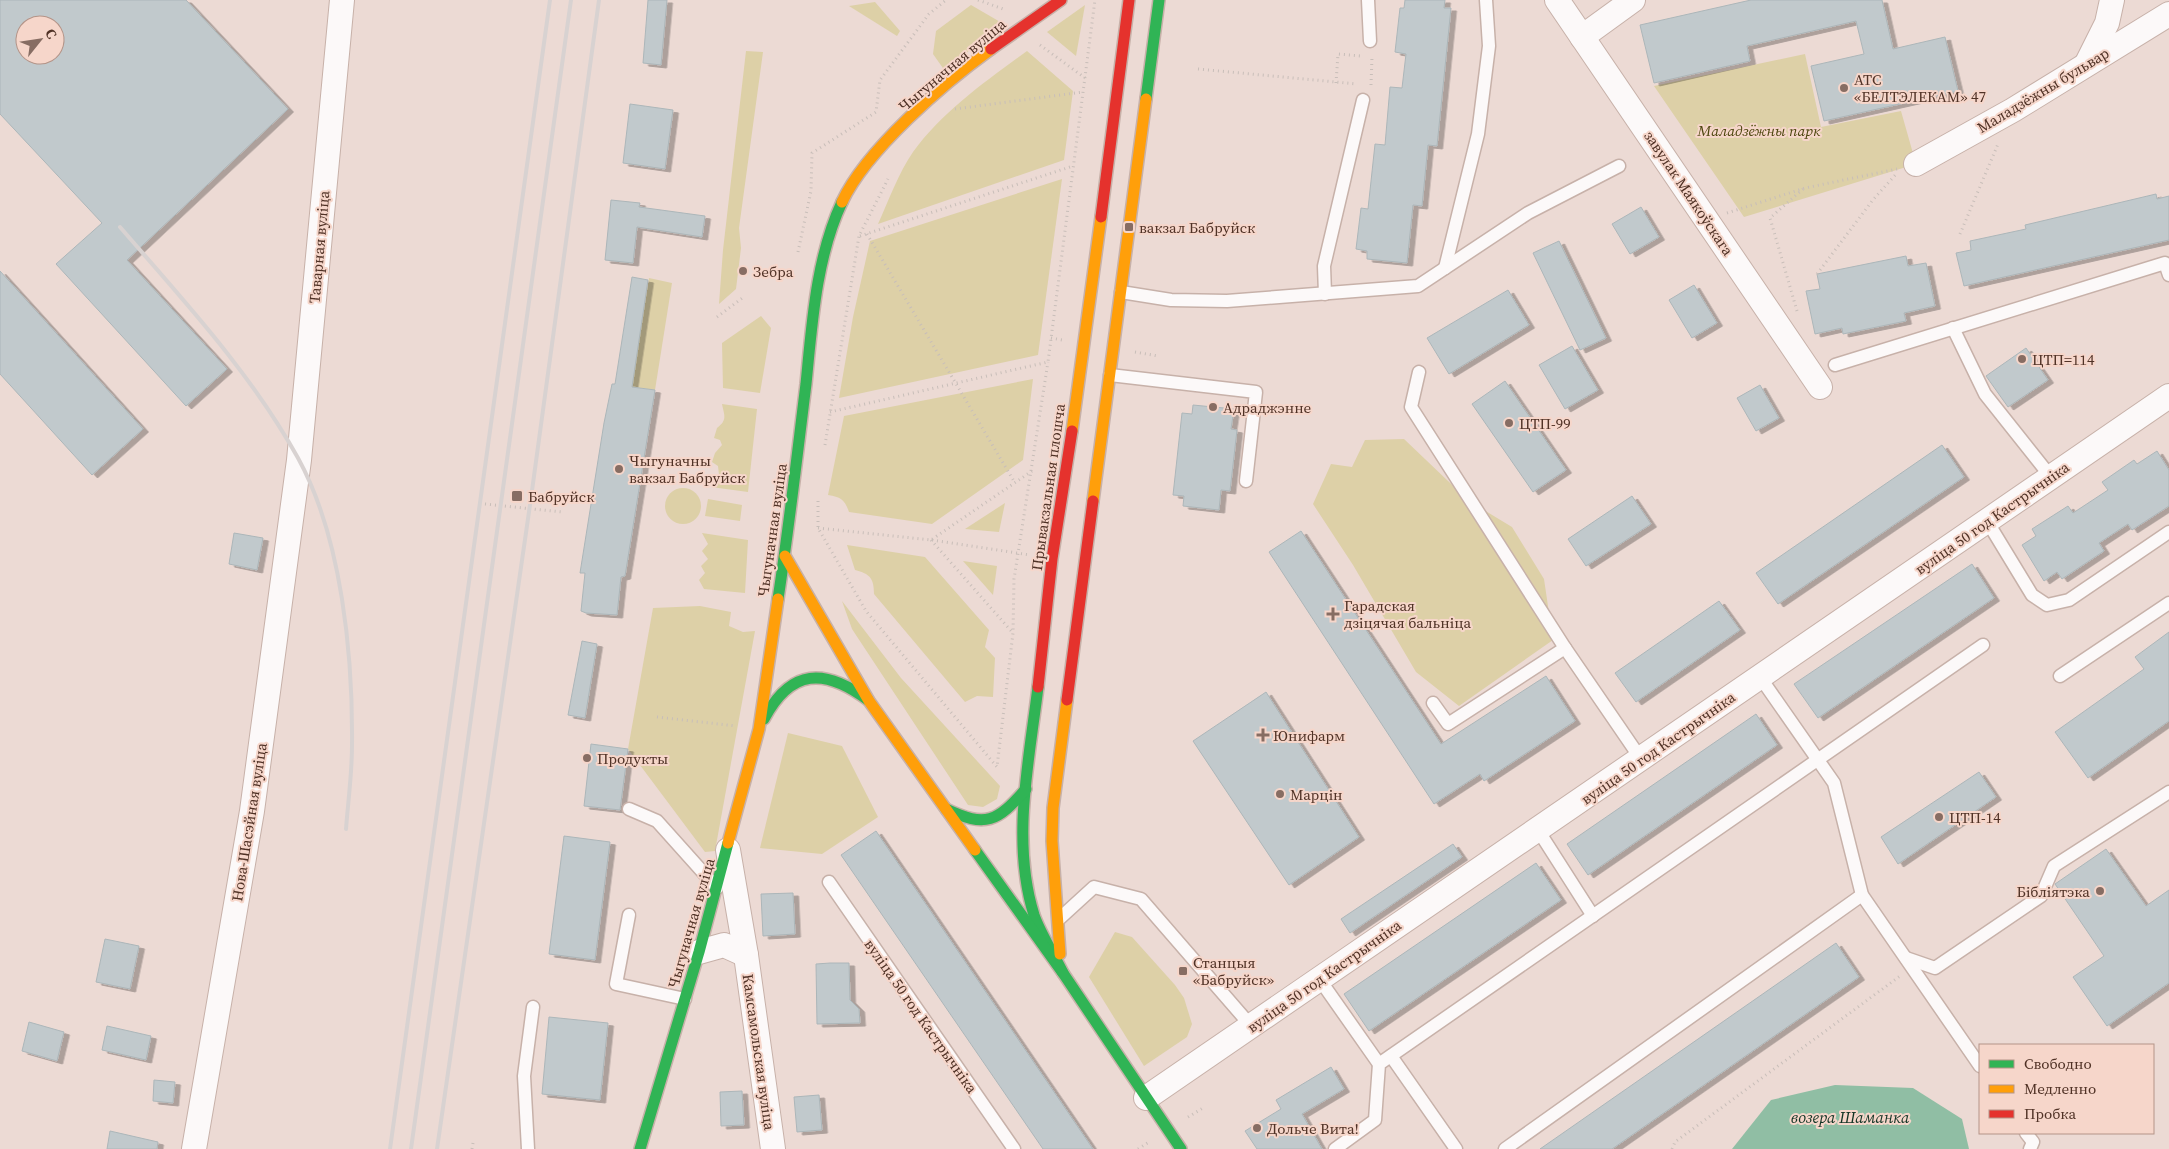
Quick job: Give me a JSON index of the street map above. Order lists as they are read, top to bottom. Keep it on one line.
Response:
{"streets":{"main road":["Чыгуначная вуліца","Прывакзальная плошча"],"street":["Маладзёжны бульвар","завулак Маякоўскага","Таварная вуліца","вуліца 50 год Кастрычніка","Нова-Шасэйная вуліца","Камсамольская вуліца"]},"crossings":[["Чыгуначная вуліца","Камсамольская вуліца"],["Таварная вуліца","Нова-Шасэйная вуліца"]],"water":["возера Шаманка"],"parks":["Маладзёжны парк"],"places":{"other":["АТС «БЕЛТЭЛЕКАМ» 47","Зебра","ЦТП=114","Адраджэнне","ЦТП-99","Чыгуначны вакзал Бабруйск","Продукты","Марцін","ЦТП-14","Бібліятэка","Дольче Вита!"],"transit":["вакзал Бабруйск","Бабруйск","Станцыя «Бабруйск»"],"health":["Гарадская дзіцячая бальніца","Юнифарм"]},"legend":["Свободно","Медленно","Пробка"],"north":"top right"}
